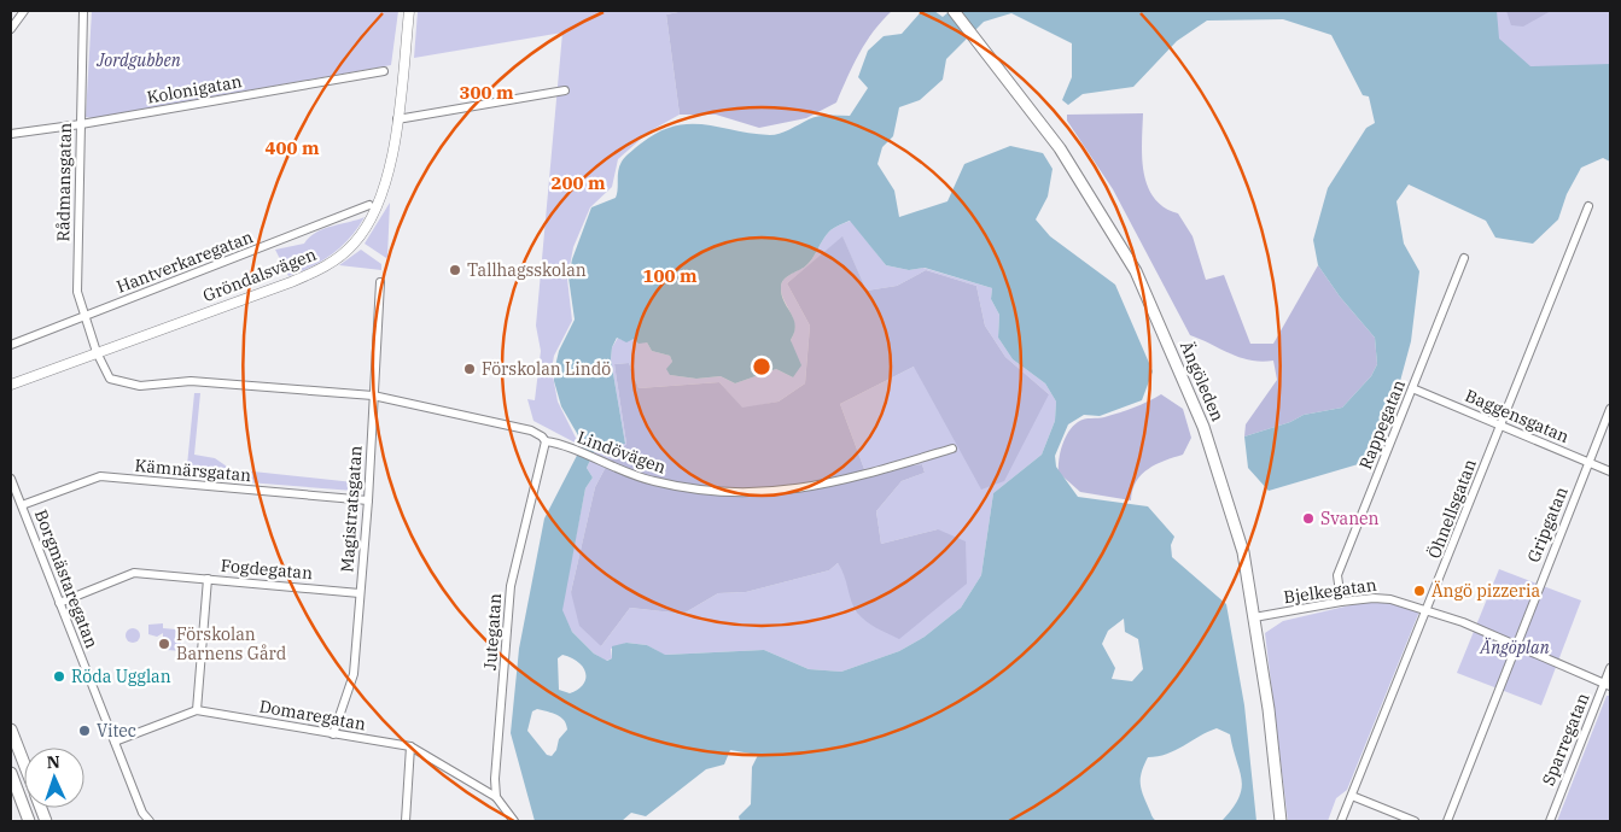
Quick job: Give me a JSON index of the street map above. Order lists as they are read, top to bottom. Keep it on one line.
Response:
{"streets":{"main road":["Ängöleden"],"street":["Kolonigatan","Rådmansgatan","Hantverkaregatan","Gröndalsvägen","Baggensgatan","Rappegatan","Lindövägen","Kämnärsgatan","Magistratsgatan","Öhnellsgatan","Gripgatan","Fogdegatan","Borgmästaregatan","Bjelkegatan","Jutegatan","Domaregatan","Sparregatan"]},"crossings":[["Kolonigatan","Rådmansgatan"],["Rådmansgatan","Hantverkaregatan"],["Rådmansgatan","Gröndalsvägen"],["Rådmansgatan","Lindövägen"],["Ängöleden","Bjelkegatan"],["Baggensgatan","Rappegatan"],["Baggensgatan","Öhnellsgatan"],["Baggensgatan","Gripgatan"],["Rappegatan","Bjelkegatan"],["Lindövägen","Magistratsgatan"],["Lindövägen","Jutegatan"],["Kämnärsgatan","Magistratsgatan"],["Kämnärsgatan","Borgmästaregatan"],["Magistratsgatan","Fogdegatan"],["Magistratsgatan","Domaregatan"],["Öhnellsgatan","Bjelkegatan"],["Gripgatan","Bjelkegatan"],["Fogdegatan","Borgmästaregatan"],["Fogdegatan","Domaregatan"],["Bjelkegatan","Sparregatan"],["Jutegatan","Domaregatan"]],"parks":["Jordgubben","Ängöplan"],"places":["Tallhagsskolan","Förskolan Lindö","Svanen","Ängö pizzeria","Förskolan Barnens Gård","Röda Ugglan","Vitec"],"north":"top","rings":["300 m","400 m","200 m","100 m"]}
